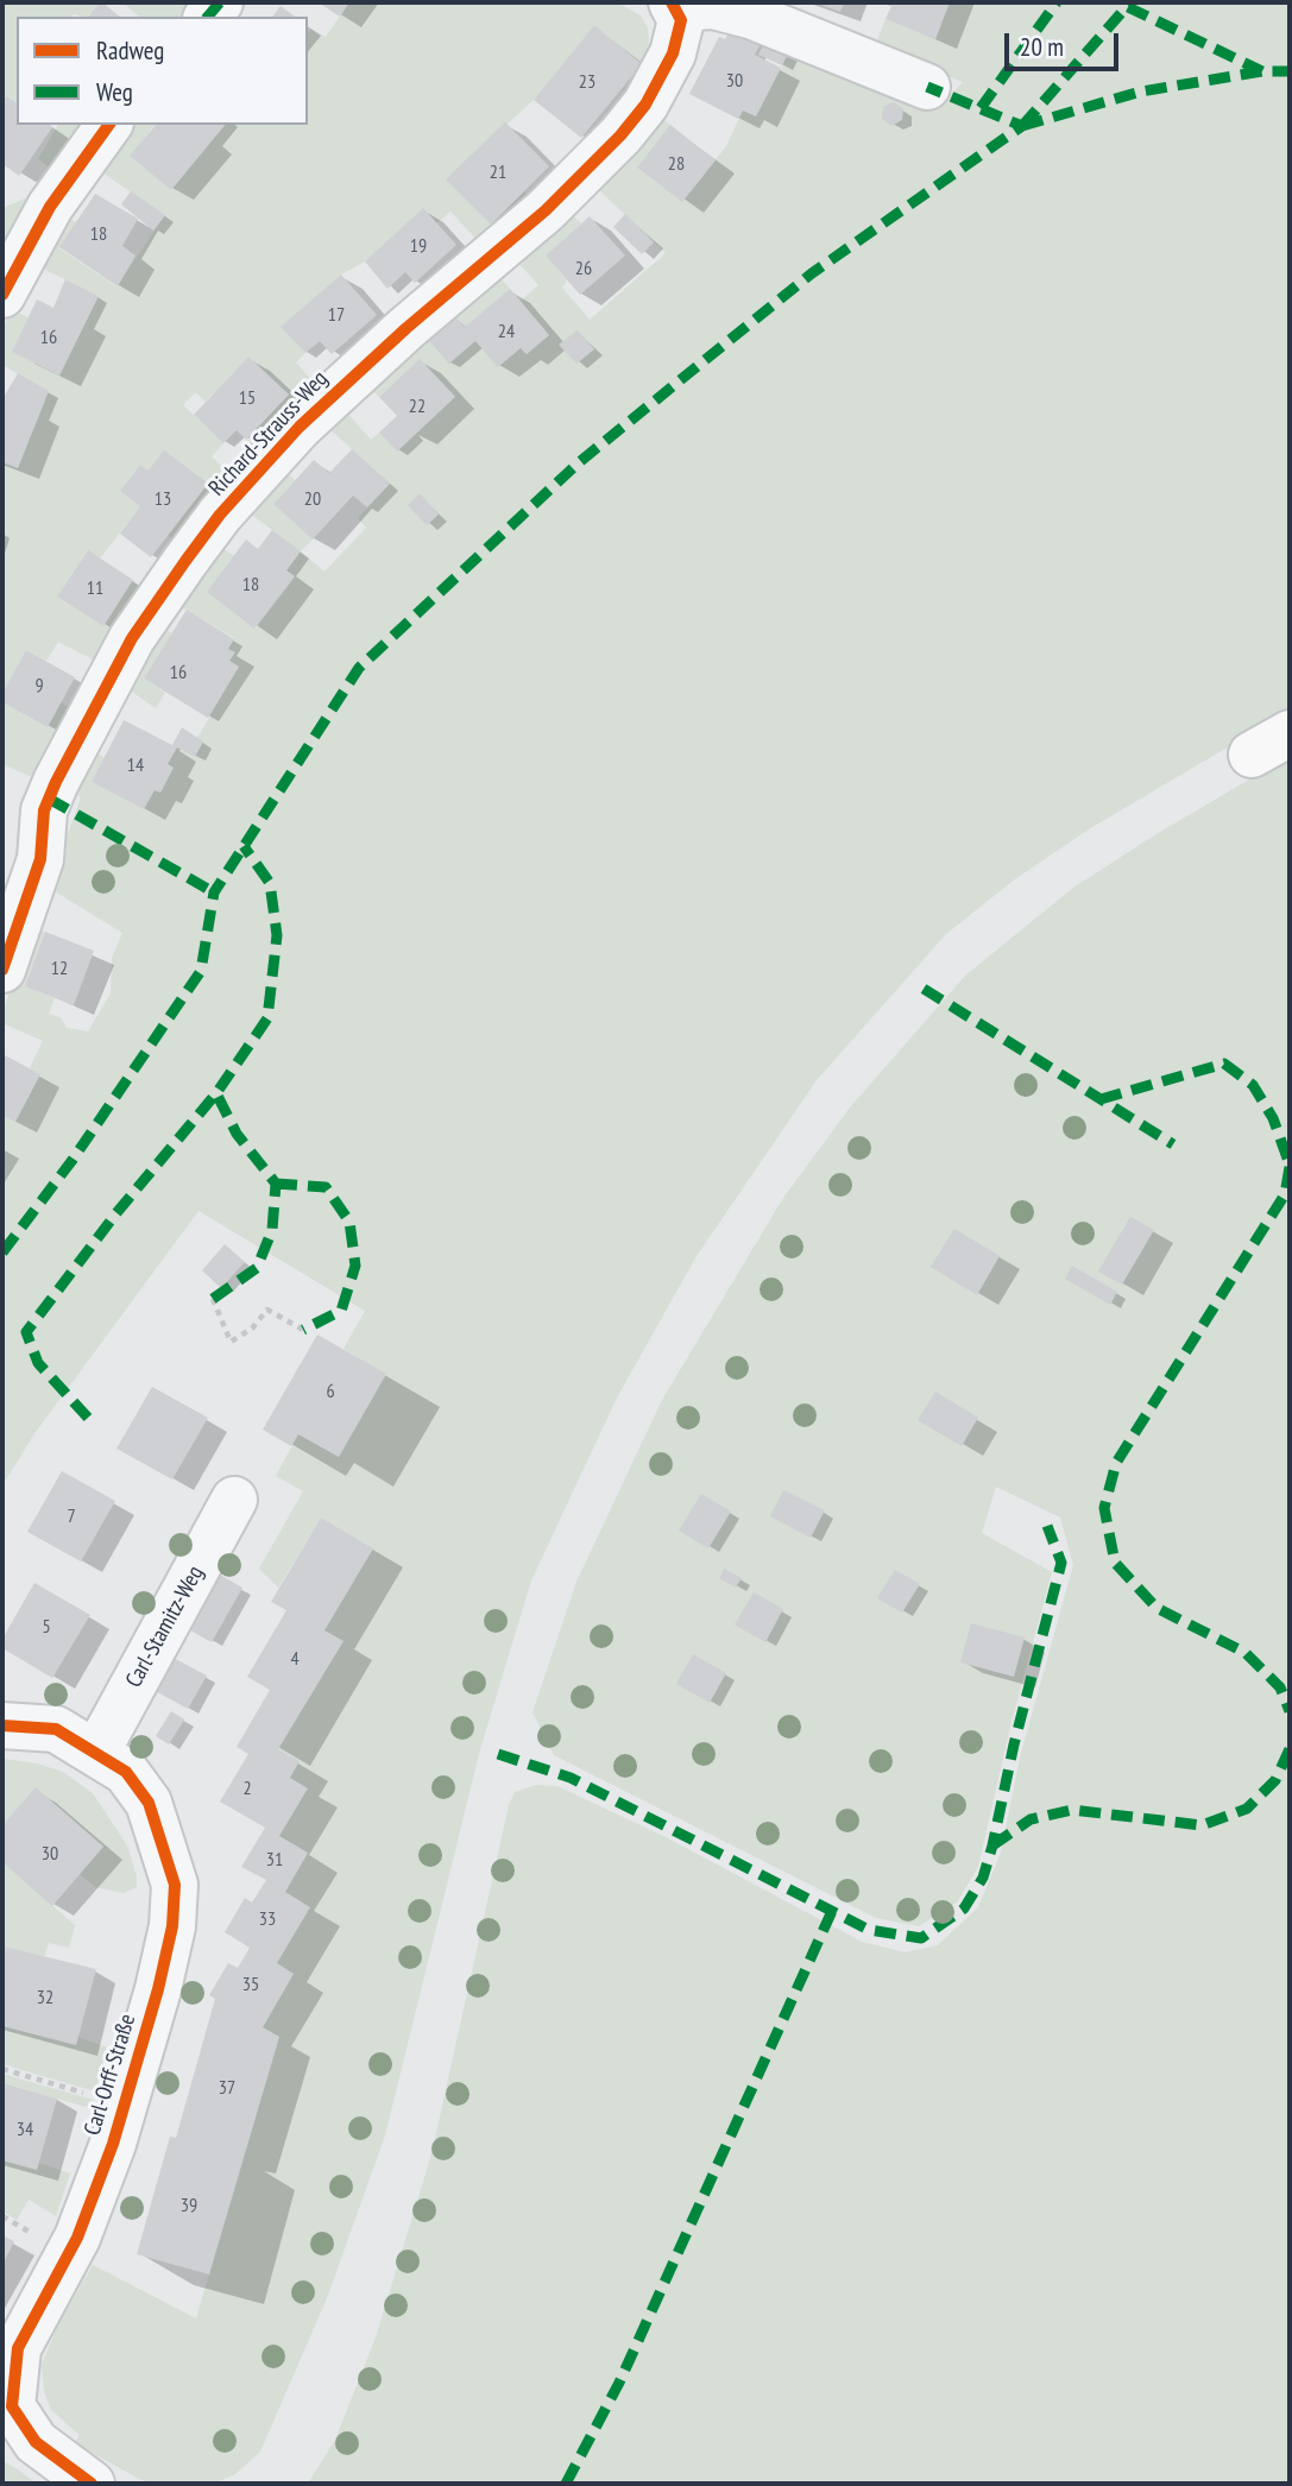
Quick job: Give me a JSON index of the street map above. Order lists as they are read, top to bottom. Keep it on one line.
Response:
{"streets":{"street":["Richard-Strauss-Weg","Carl-Stamitz-Weg","Carl-Orff-Straße"]},"crossings":[["Carl-Stamitz-Weg","Carl-Orff-Straße"]],"house_numbers":["30","23","28","21","18","19","26","17","24","16","15","22","13","20","18","11","16","9","14","12","6","7","5","4","2","30","31","33","35","32","37","34","39"],"legend":["Radweg","Weg"],"scale_bar":"20 m"}
